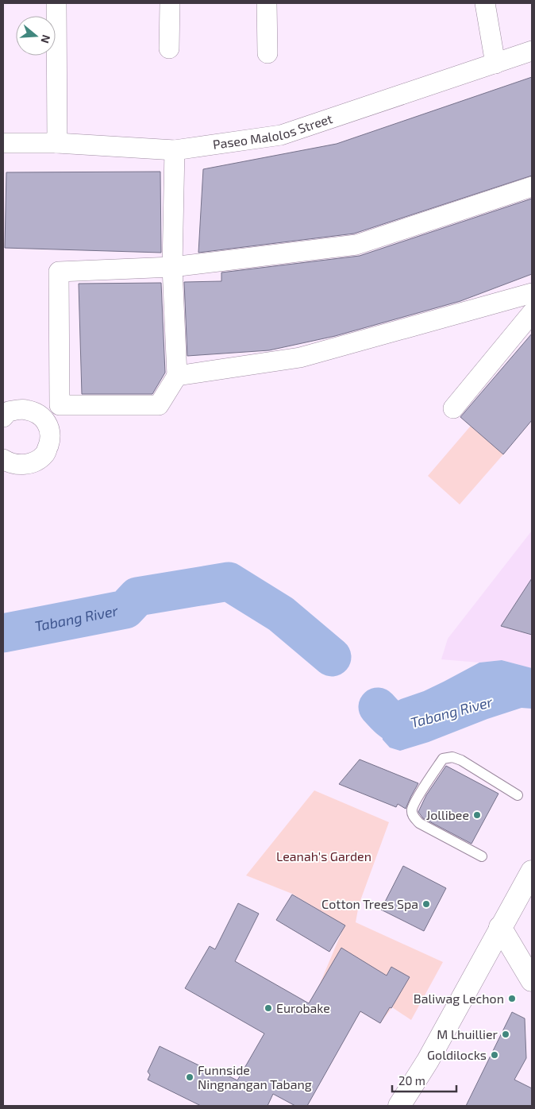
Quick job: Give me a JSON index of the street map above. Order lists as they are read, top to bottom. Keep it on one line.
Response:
{"streets":{"street":["Paseo Malolos Street"]},"water":["Tabang River"],"parks":["Leanah's Garden"],"places":["Jollibee","Cotton Trees Spa","Baliwag Lechon","Eurobake","M Lhuillier","Goldilocks","Funnside Ningnangan Tabang"],"scale_bar":"20 m","north":"right"}
